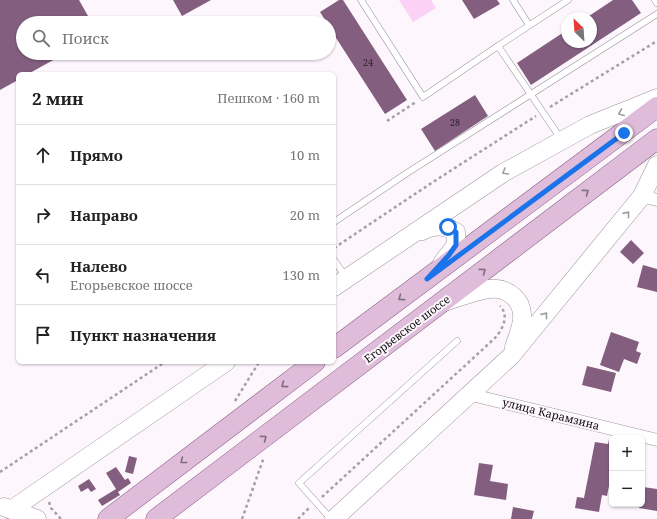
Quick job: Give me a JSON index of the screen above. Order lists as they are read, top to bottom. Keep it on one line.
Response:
{"streets":{"main road":["Егорьевское шоссе"],"street":["улица Карамзина"]},"house_numbers":["24","28"],"north":"top left","page":{"search":"Поиск","heading":["2 мин","Пешком · 160 m"],"list":[["Прямо","10 m"],["Направо","20 m"],["Налево","Егорьевское шоссе","130 m"],"Пункт назначения"],"map_buttons":["+","−"]}}
